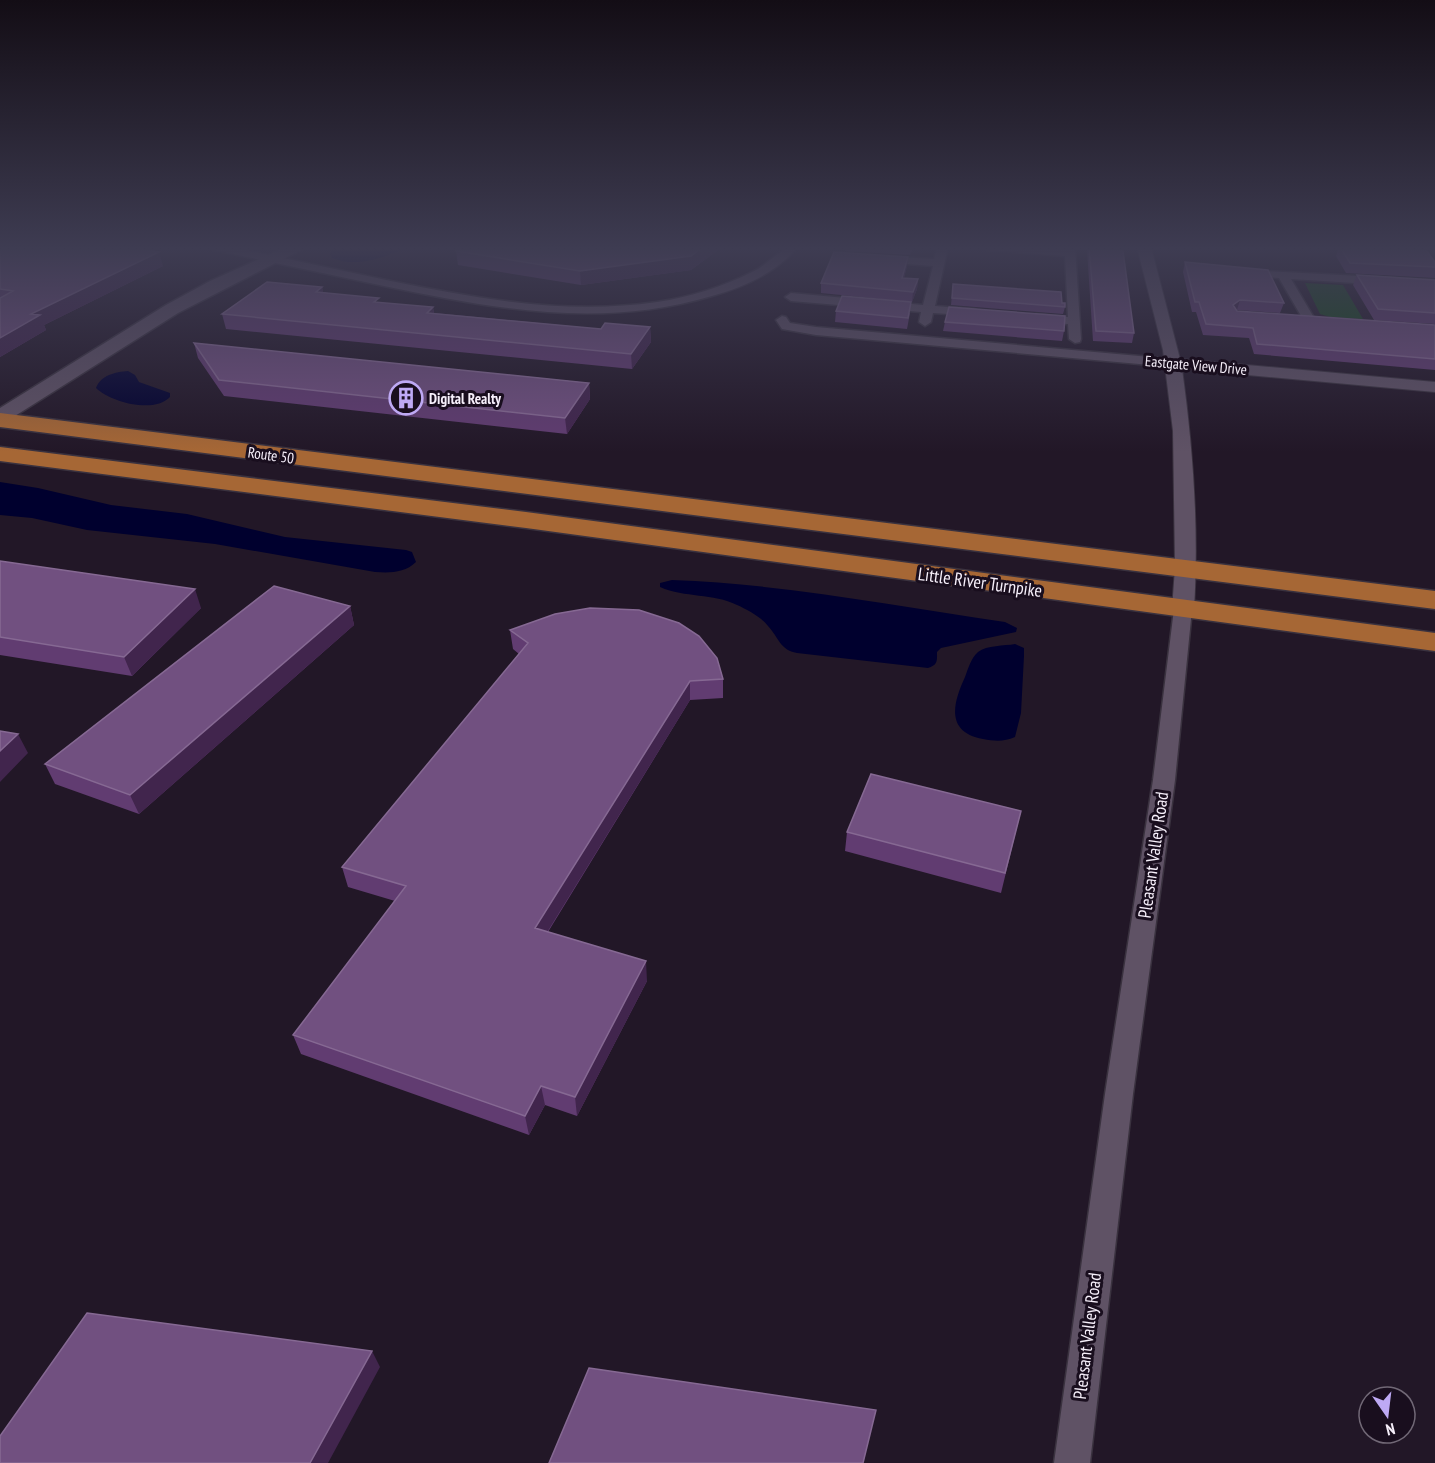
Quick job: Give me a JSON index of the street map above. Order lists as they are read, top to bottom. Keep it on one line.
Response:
{"streets":{"highway":["Route 50","Little River Turnpike"],"street":["Eastgate View Drive","Pleasant Valley Road"]},"crossings":[["Eastgate View Drive","Pleasant Valley Road"],["Route 50","Little River Turnpike"],["Little River Turnpike","Pleasant Valley Road"]],"places":{"building":["Digital Realty"]},"north":"bottom"}
